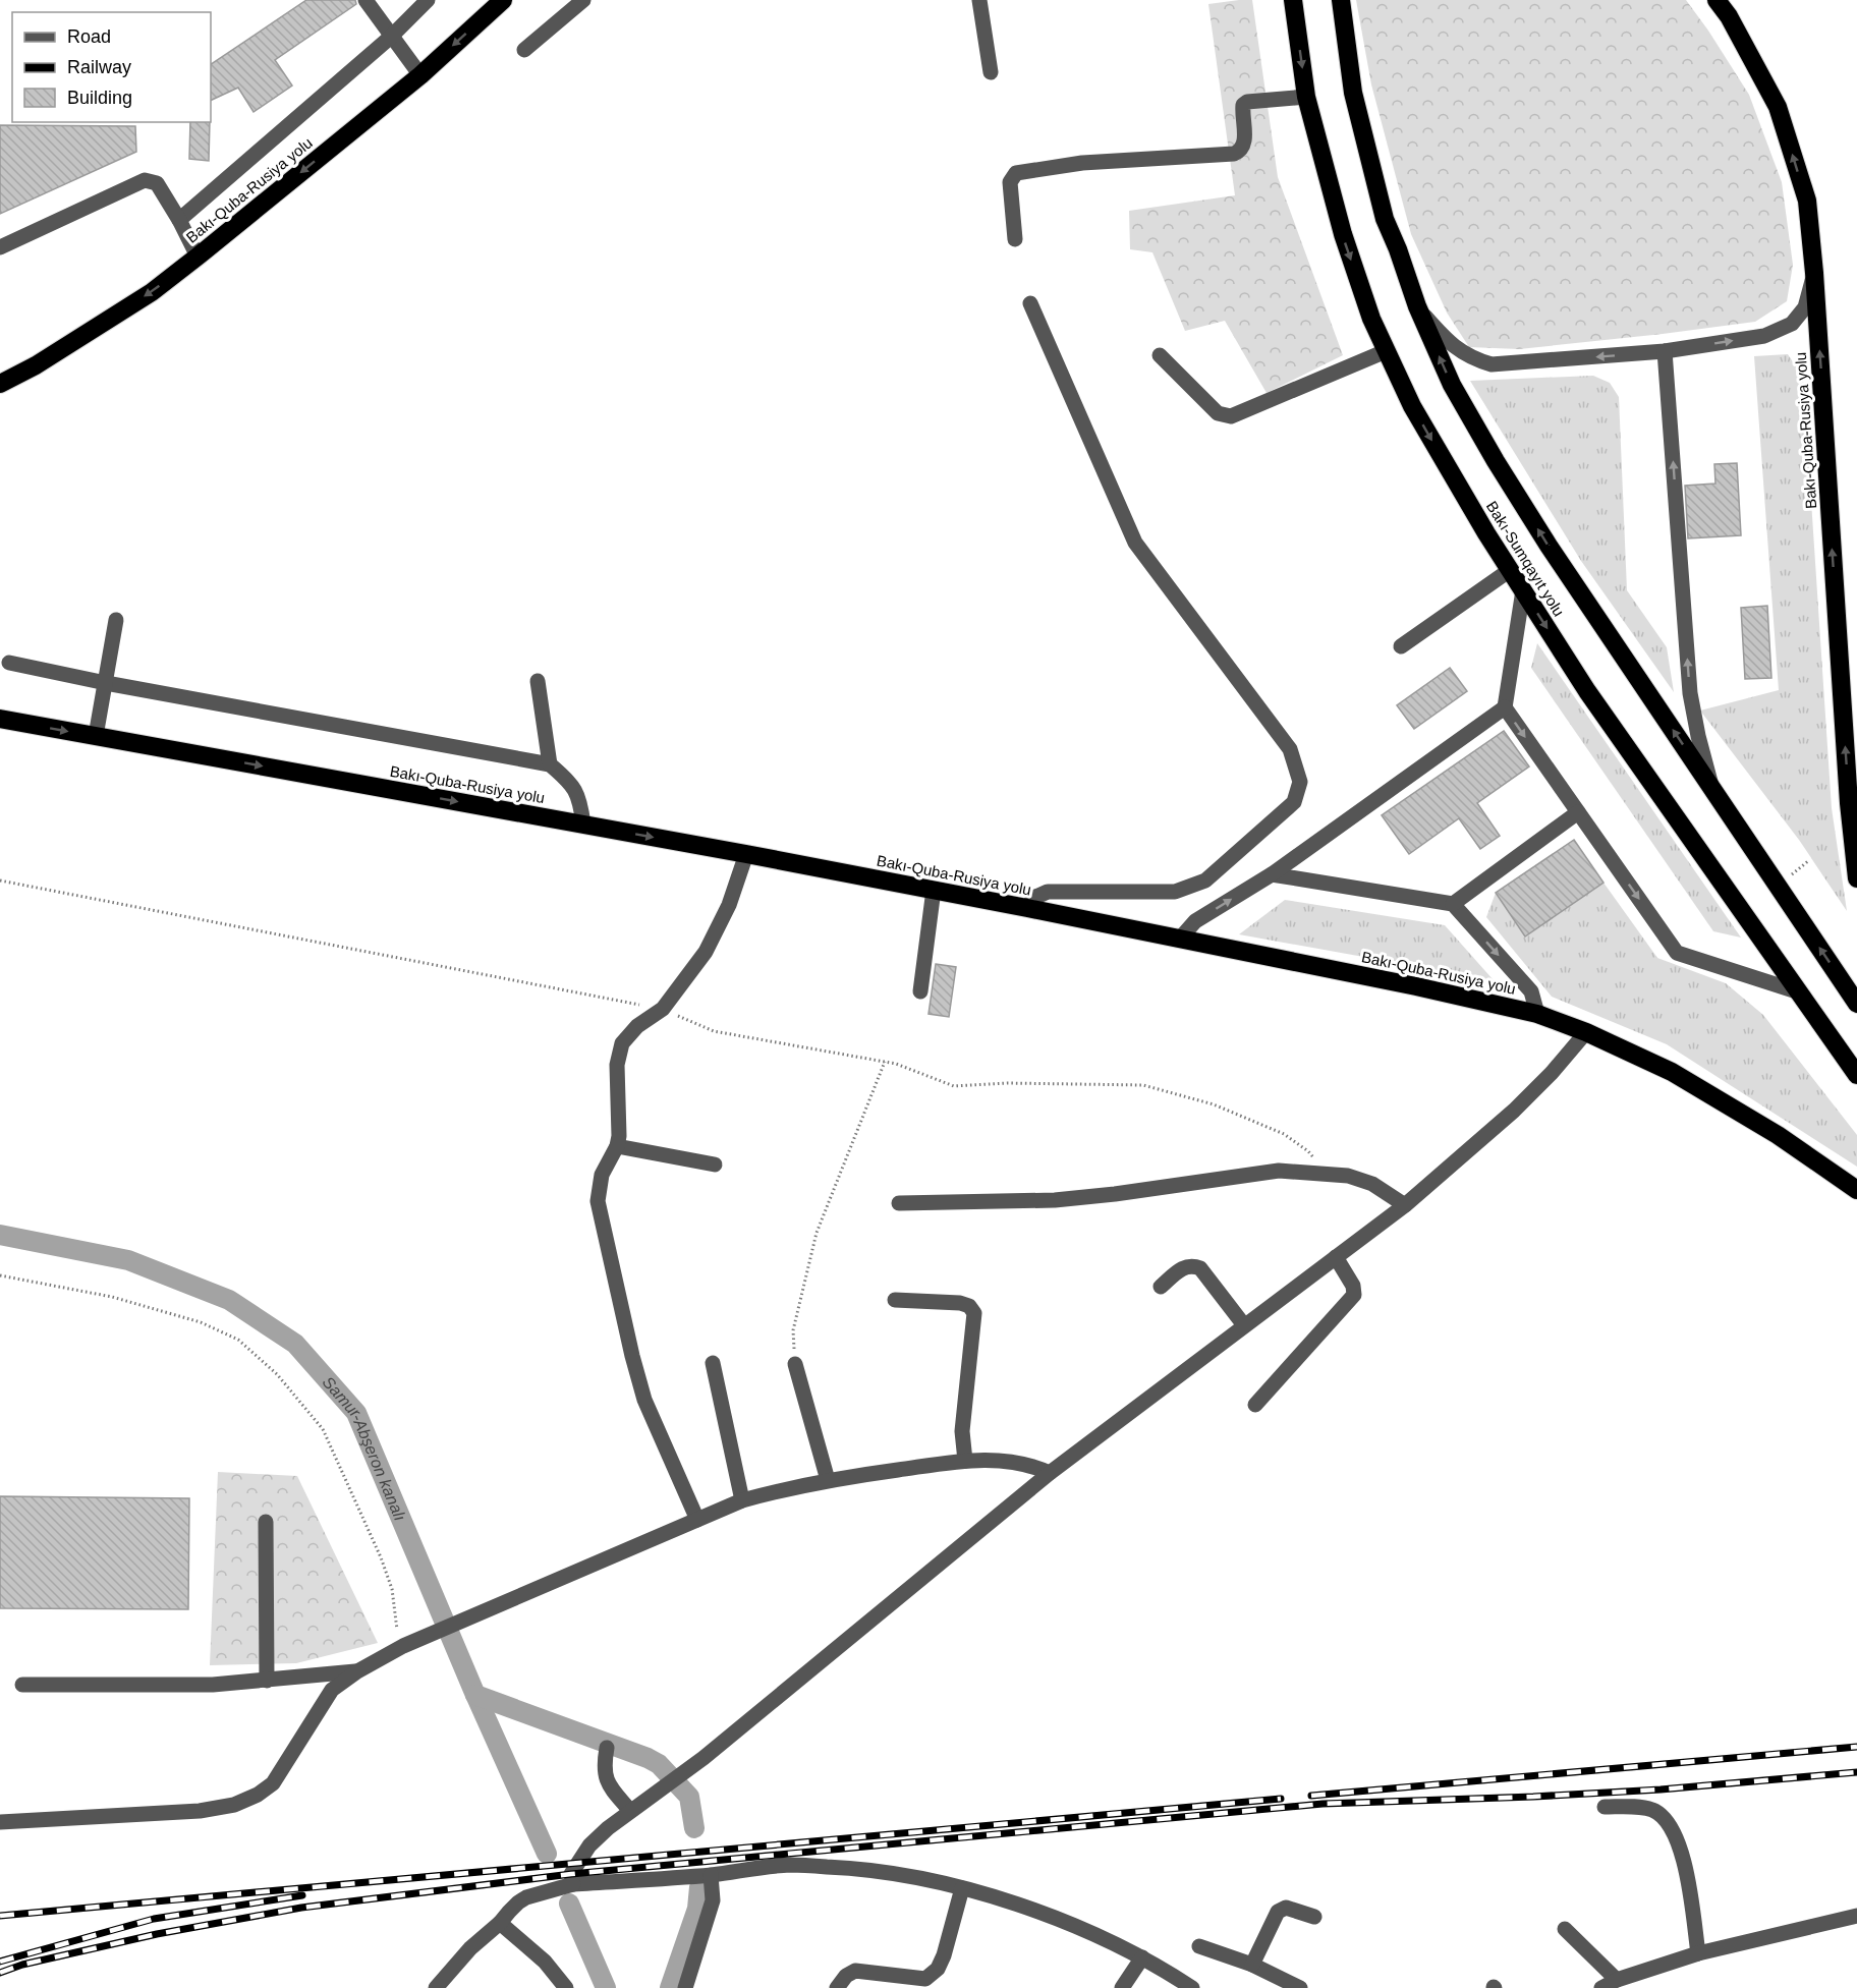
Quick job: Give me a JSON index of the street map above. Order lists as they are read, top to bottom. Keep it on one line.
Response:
{"streets":{"highway":["Bakı-Quba-Rusiya yolu","Bakı-Sumqayıt yolu"]},"water":["Samur-Abşeron kanalı"],"legend":["Road","Railway","Building"]}
